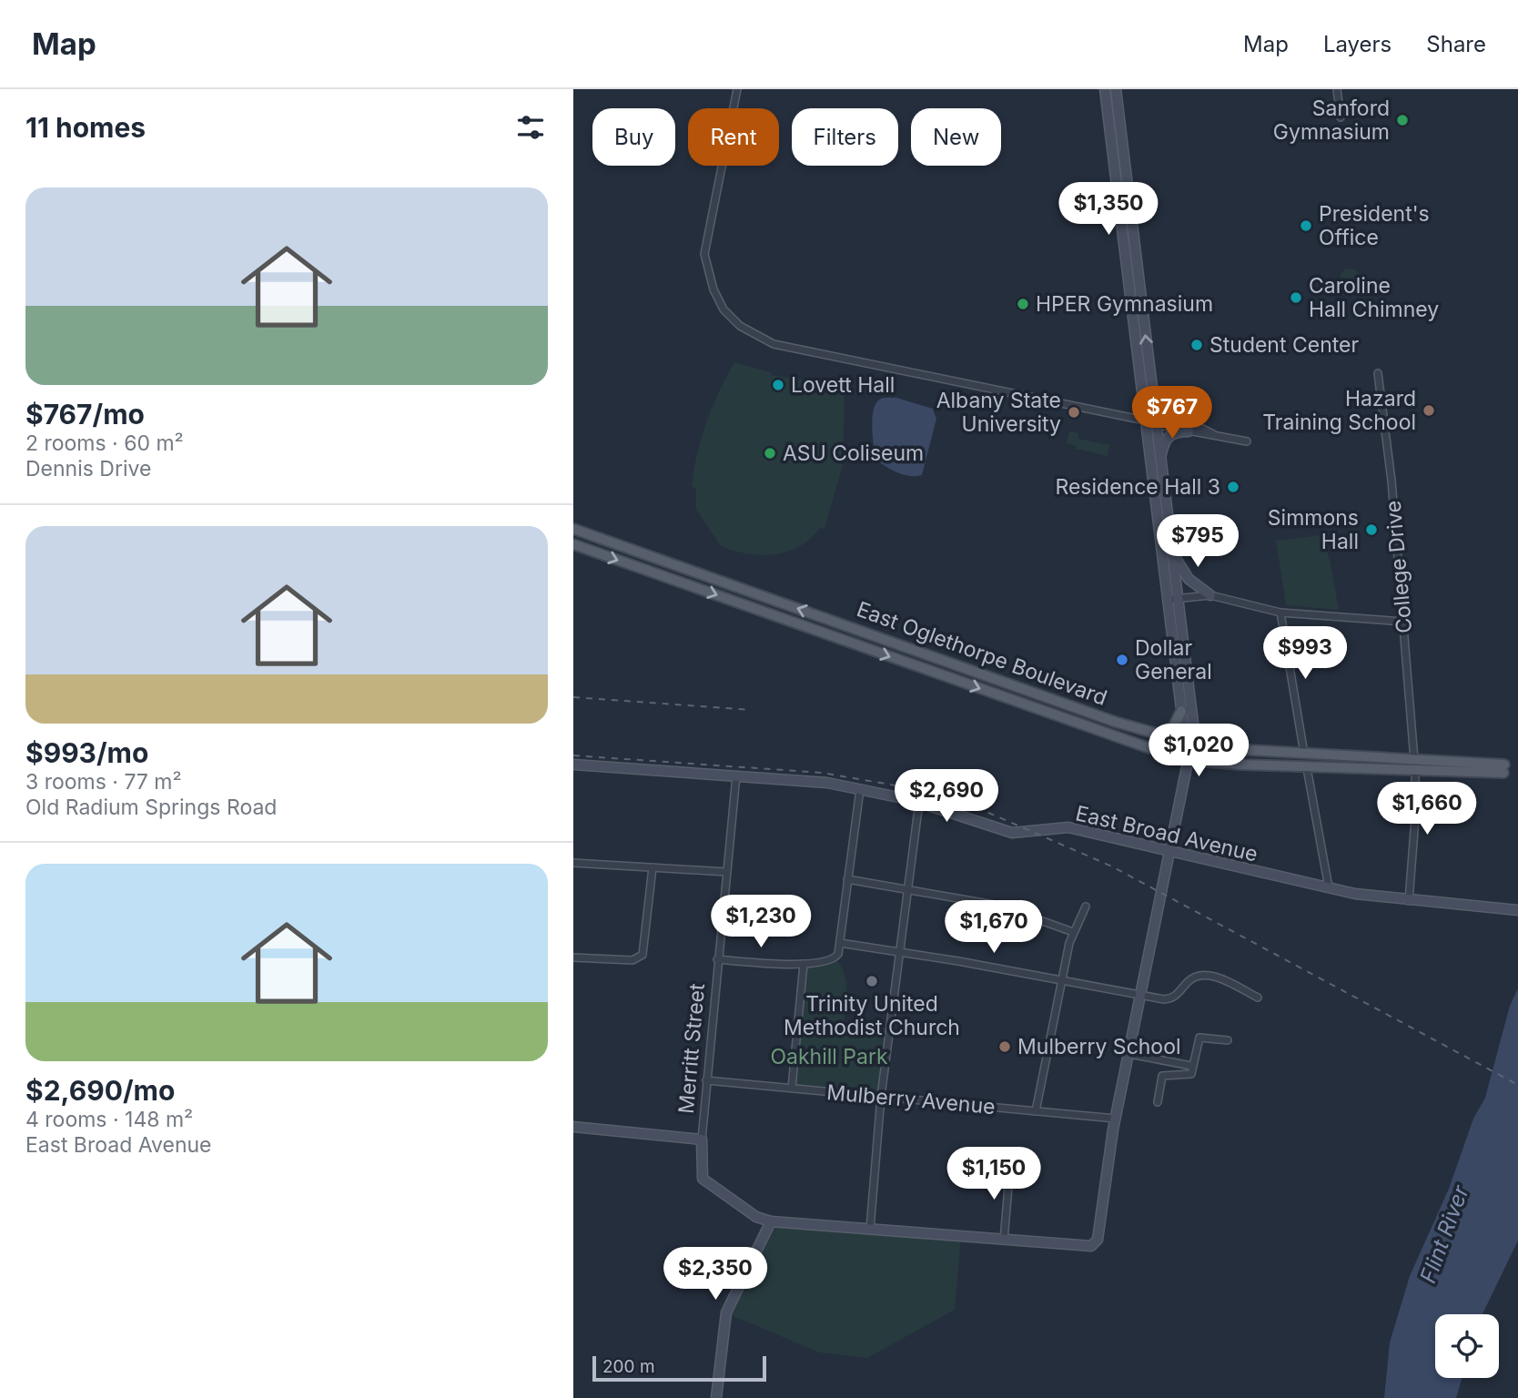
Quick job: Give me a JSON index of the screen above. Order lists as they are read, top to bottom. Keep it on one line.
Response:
{"streets":{"main road":["East Oglethorpe Boulevard","East Broad Avenue","Merritt Street"],"street":["College Drive","Mulberry Avenue"]},"crossings":[["College Drive","East Oglethorpe Boulevard"],["College Drive","East Broad Avenue"],["East Broad Avenue","Merritt Street"],["Merritt Street","Mulberry Avenue"]],"water":["Flint River"],"parks":["Oakhill Park"],"places":["Sanford Gymnasium","President's Office","Caroline Hall Chimney","HPER Gymnasium","Student Center","Lovett Hall","Hazard Training School","Albany State University","ASU Coliseum","Residence Hall 3","Simmons Hall","Dollar General","Trinity United Methodist Church","Mulberry School"],"scale_bar":"200 m","page":{"header":"Map","nav":["Map","Layers","Share"],"heading":"11 homes","chip":["Buy","Rent","Filters","New"],"list":[{"name":"$767/mo","note":"2 rooms · 60 m² · Dennis Drive"},{"name":"$993/mo","note":"3 rooms · 77 m² · Old Radium Springs Road"},{"name":"$2,690/mo","note":"4 rooms · 148 m² · East Broad Avenue"}],"price":["$1,350","$767","$795","$993","$1,020","$2,690","$1,660","$1,230","$1,670","$1,150","$2,350"],"scale":"200 m"}}
